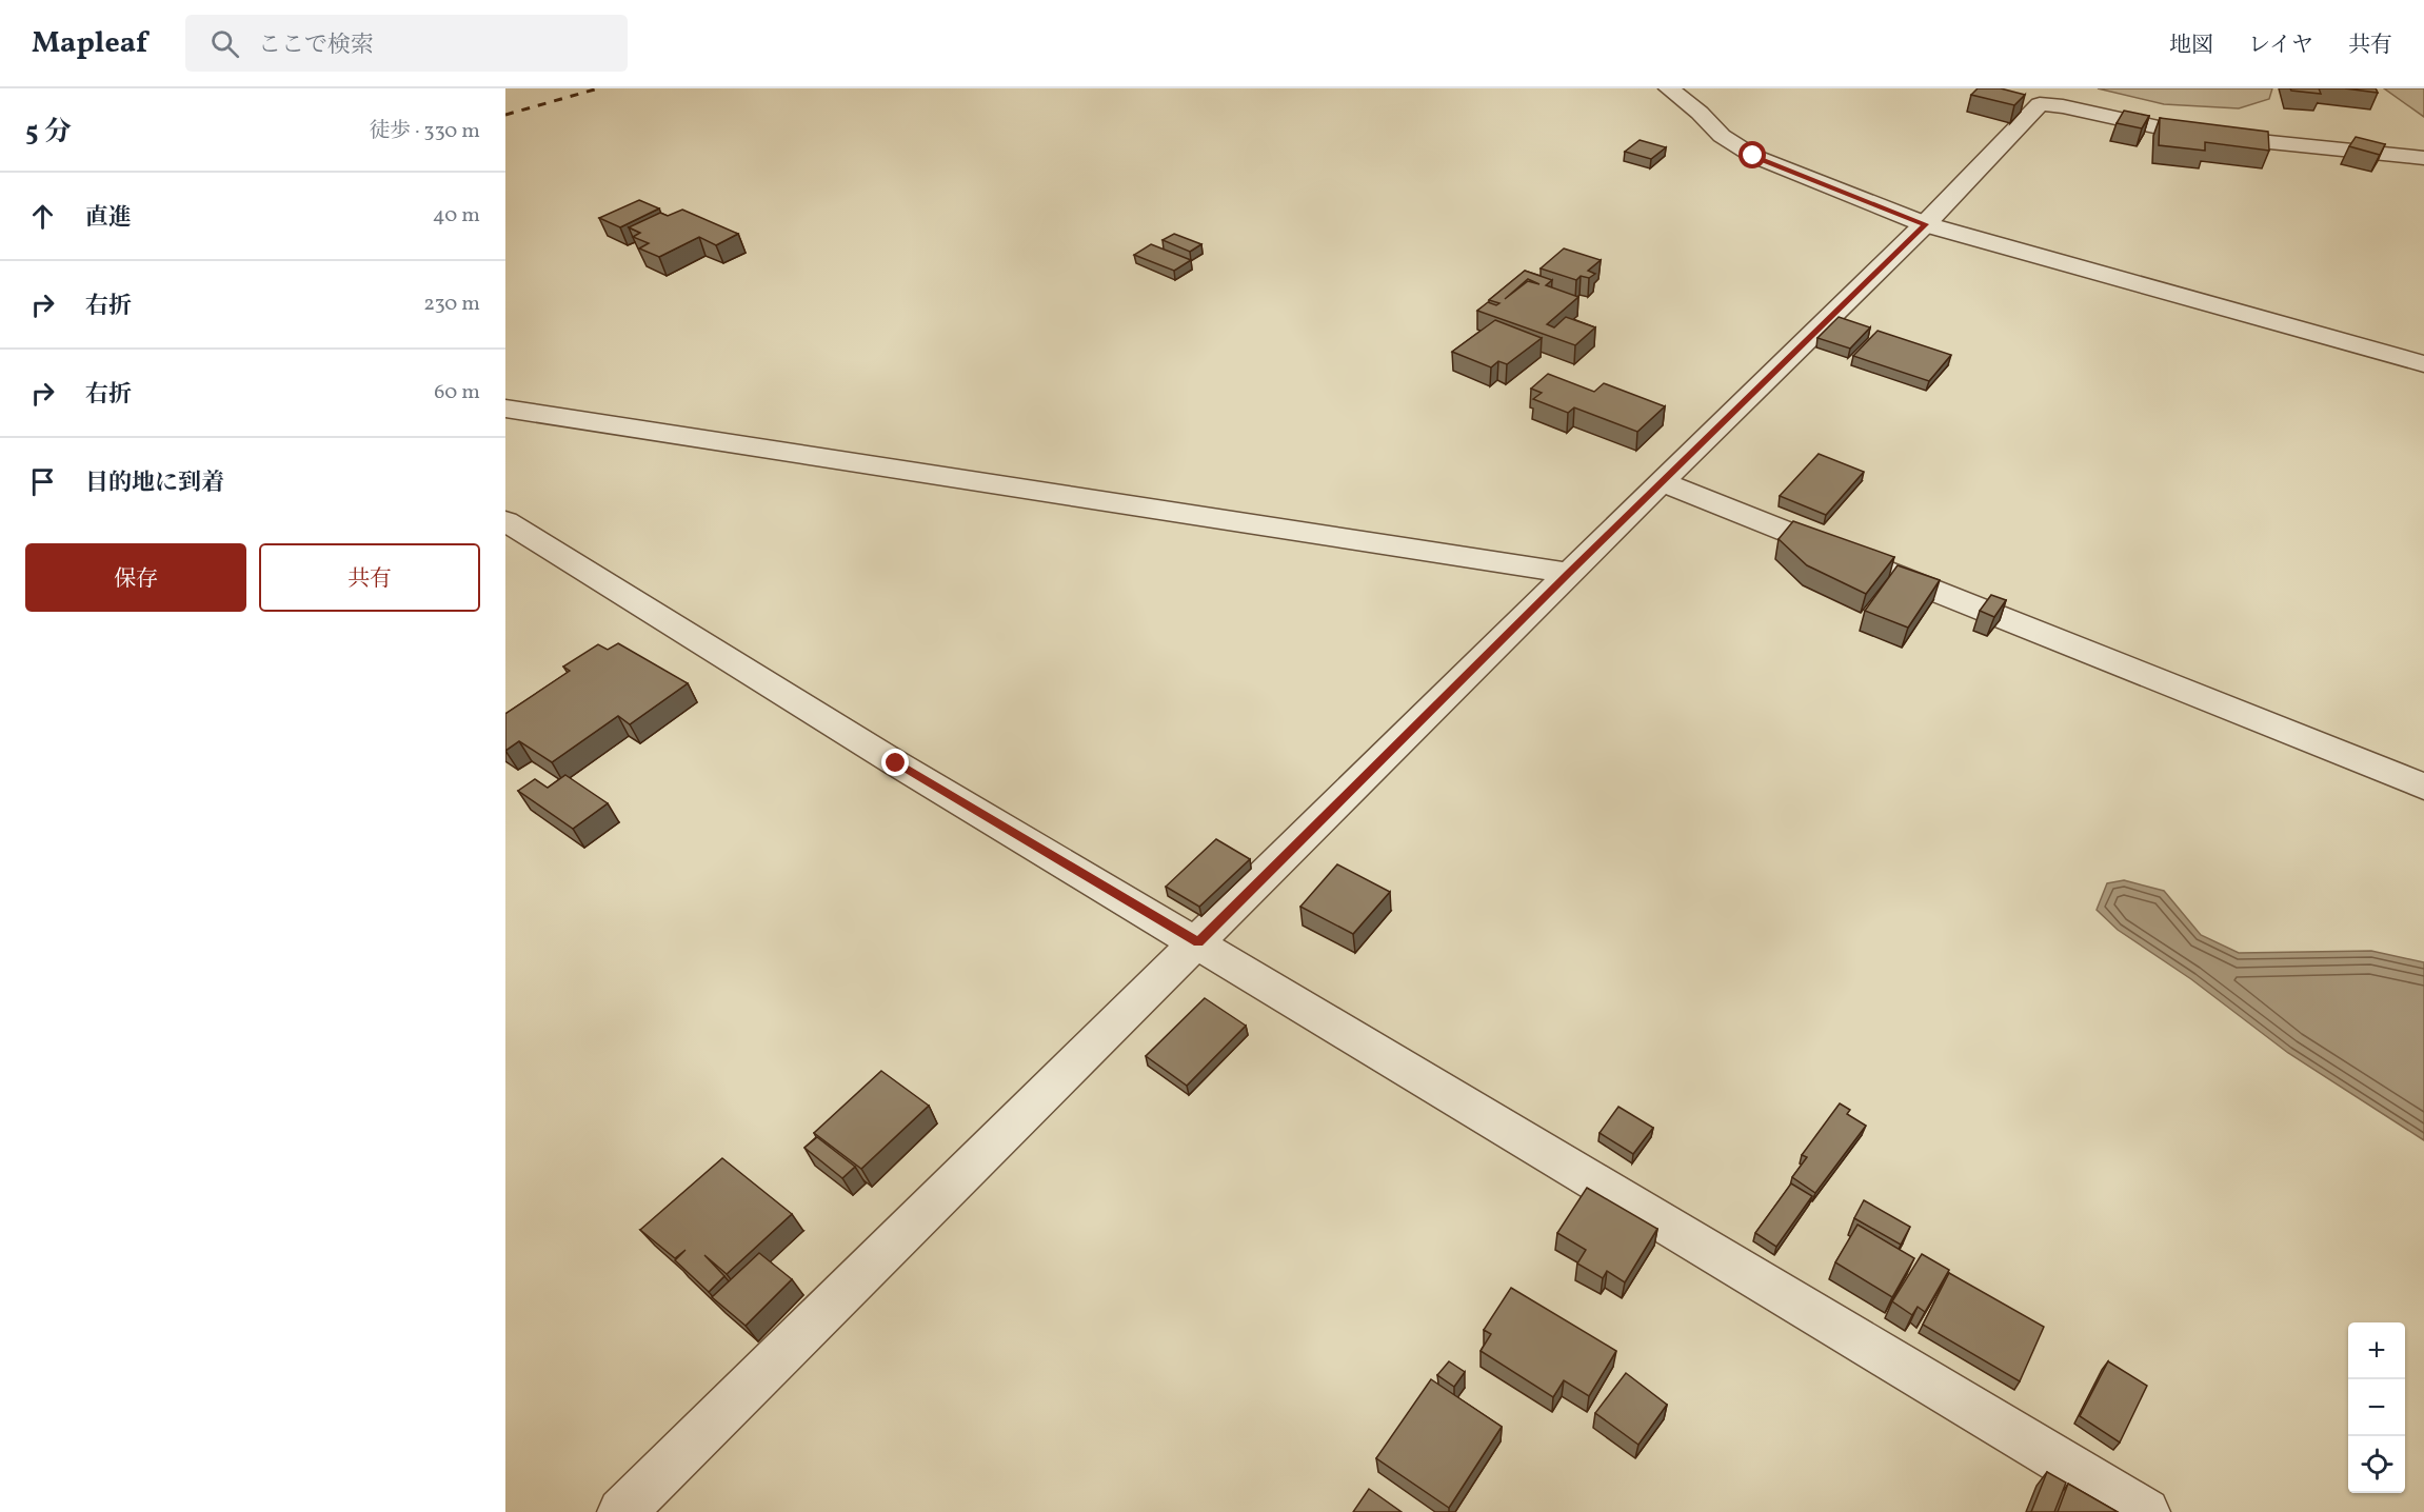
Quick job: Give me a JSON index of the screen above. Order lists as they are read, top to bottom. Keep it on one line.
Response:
{"page":{"header":"Mapleaf","search":"ここで検索","nav":["地図","レイヤ","共有"],"heading":["5 分","徒歩 · 330 m"],"list":[["直進","40 m"],["右折","230 m"],["右折","60 m"],"目的地に到着"],"buttons":["保存","共有"],"map_buttons":["+","−"]}}
